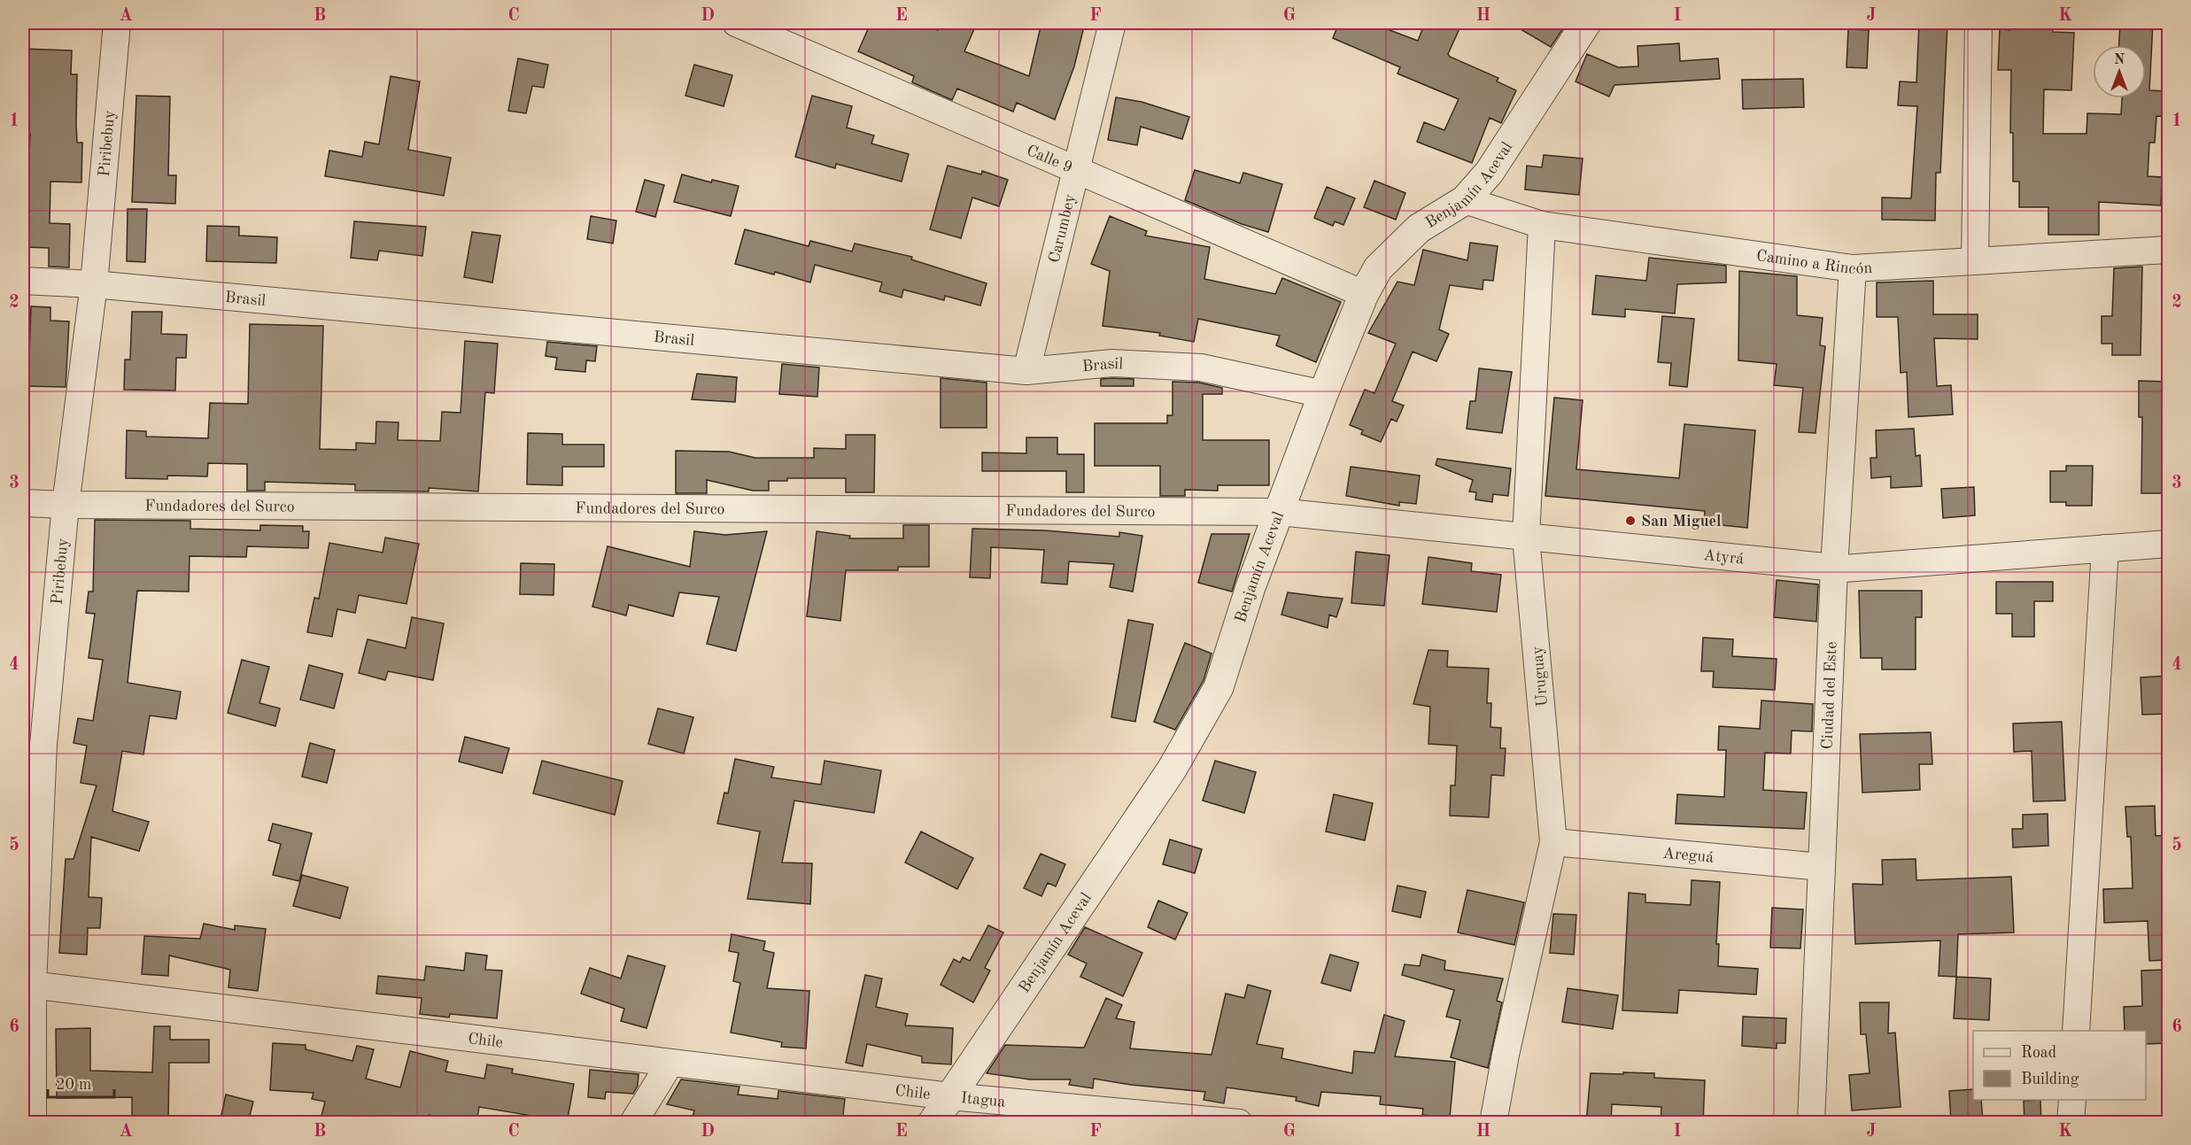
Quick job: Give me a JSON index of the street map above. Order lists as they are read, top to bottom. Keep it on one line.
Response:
{"streets":{"street":["Piribebuy","Calle 9","Benjamín Aceval","Carumbey","Camino a Rincón","Brasil","Fundadores del Surco","Atyrá","Uruguay","Ciudad del Este","Areguá","Chile","Itagua"]},"crossings":[["Piribebuy","Brasil"],["Piribebuy","Fundadores del Surco"],["Piribebuy","Chile"],["Calle 9","Benjamín Aceval"],["Calle 9","Carumbey"],["Benjamín Aceval","Camino a Rincón"],["Benjamín Aceval","Brasil"],["Benjamín Aceval","Fundadores del Surco"],["Benjamín Aceval","Atyrá"],["Benjamín Aceval","Chile"],["Benjamín Aceval","Itagua"],["Carumbey","Brasil"],["Camino a Rincón","Uruguay"],["Camino a Rincón","Ciudad del Este"],["Fundadores del Surco","Atyrá"],["Atyrá","Uruguay"],["Atyrá","Ciudad del Este"],["Uruguay","Areguá"],["Ciudad del Este","Areguá"],["Chile","Itagua"]],"places":["San Miguel"],"legend":["Road","Building"],"scale_bar":"20 m","north":"top","grid":{"columns":["A","B","C","D","E","F","G","H","I","J","K"],"rows":["1","2","3","4","5","6"]}}
